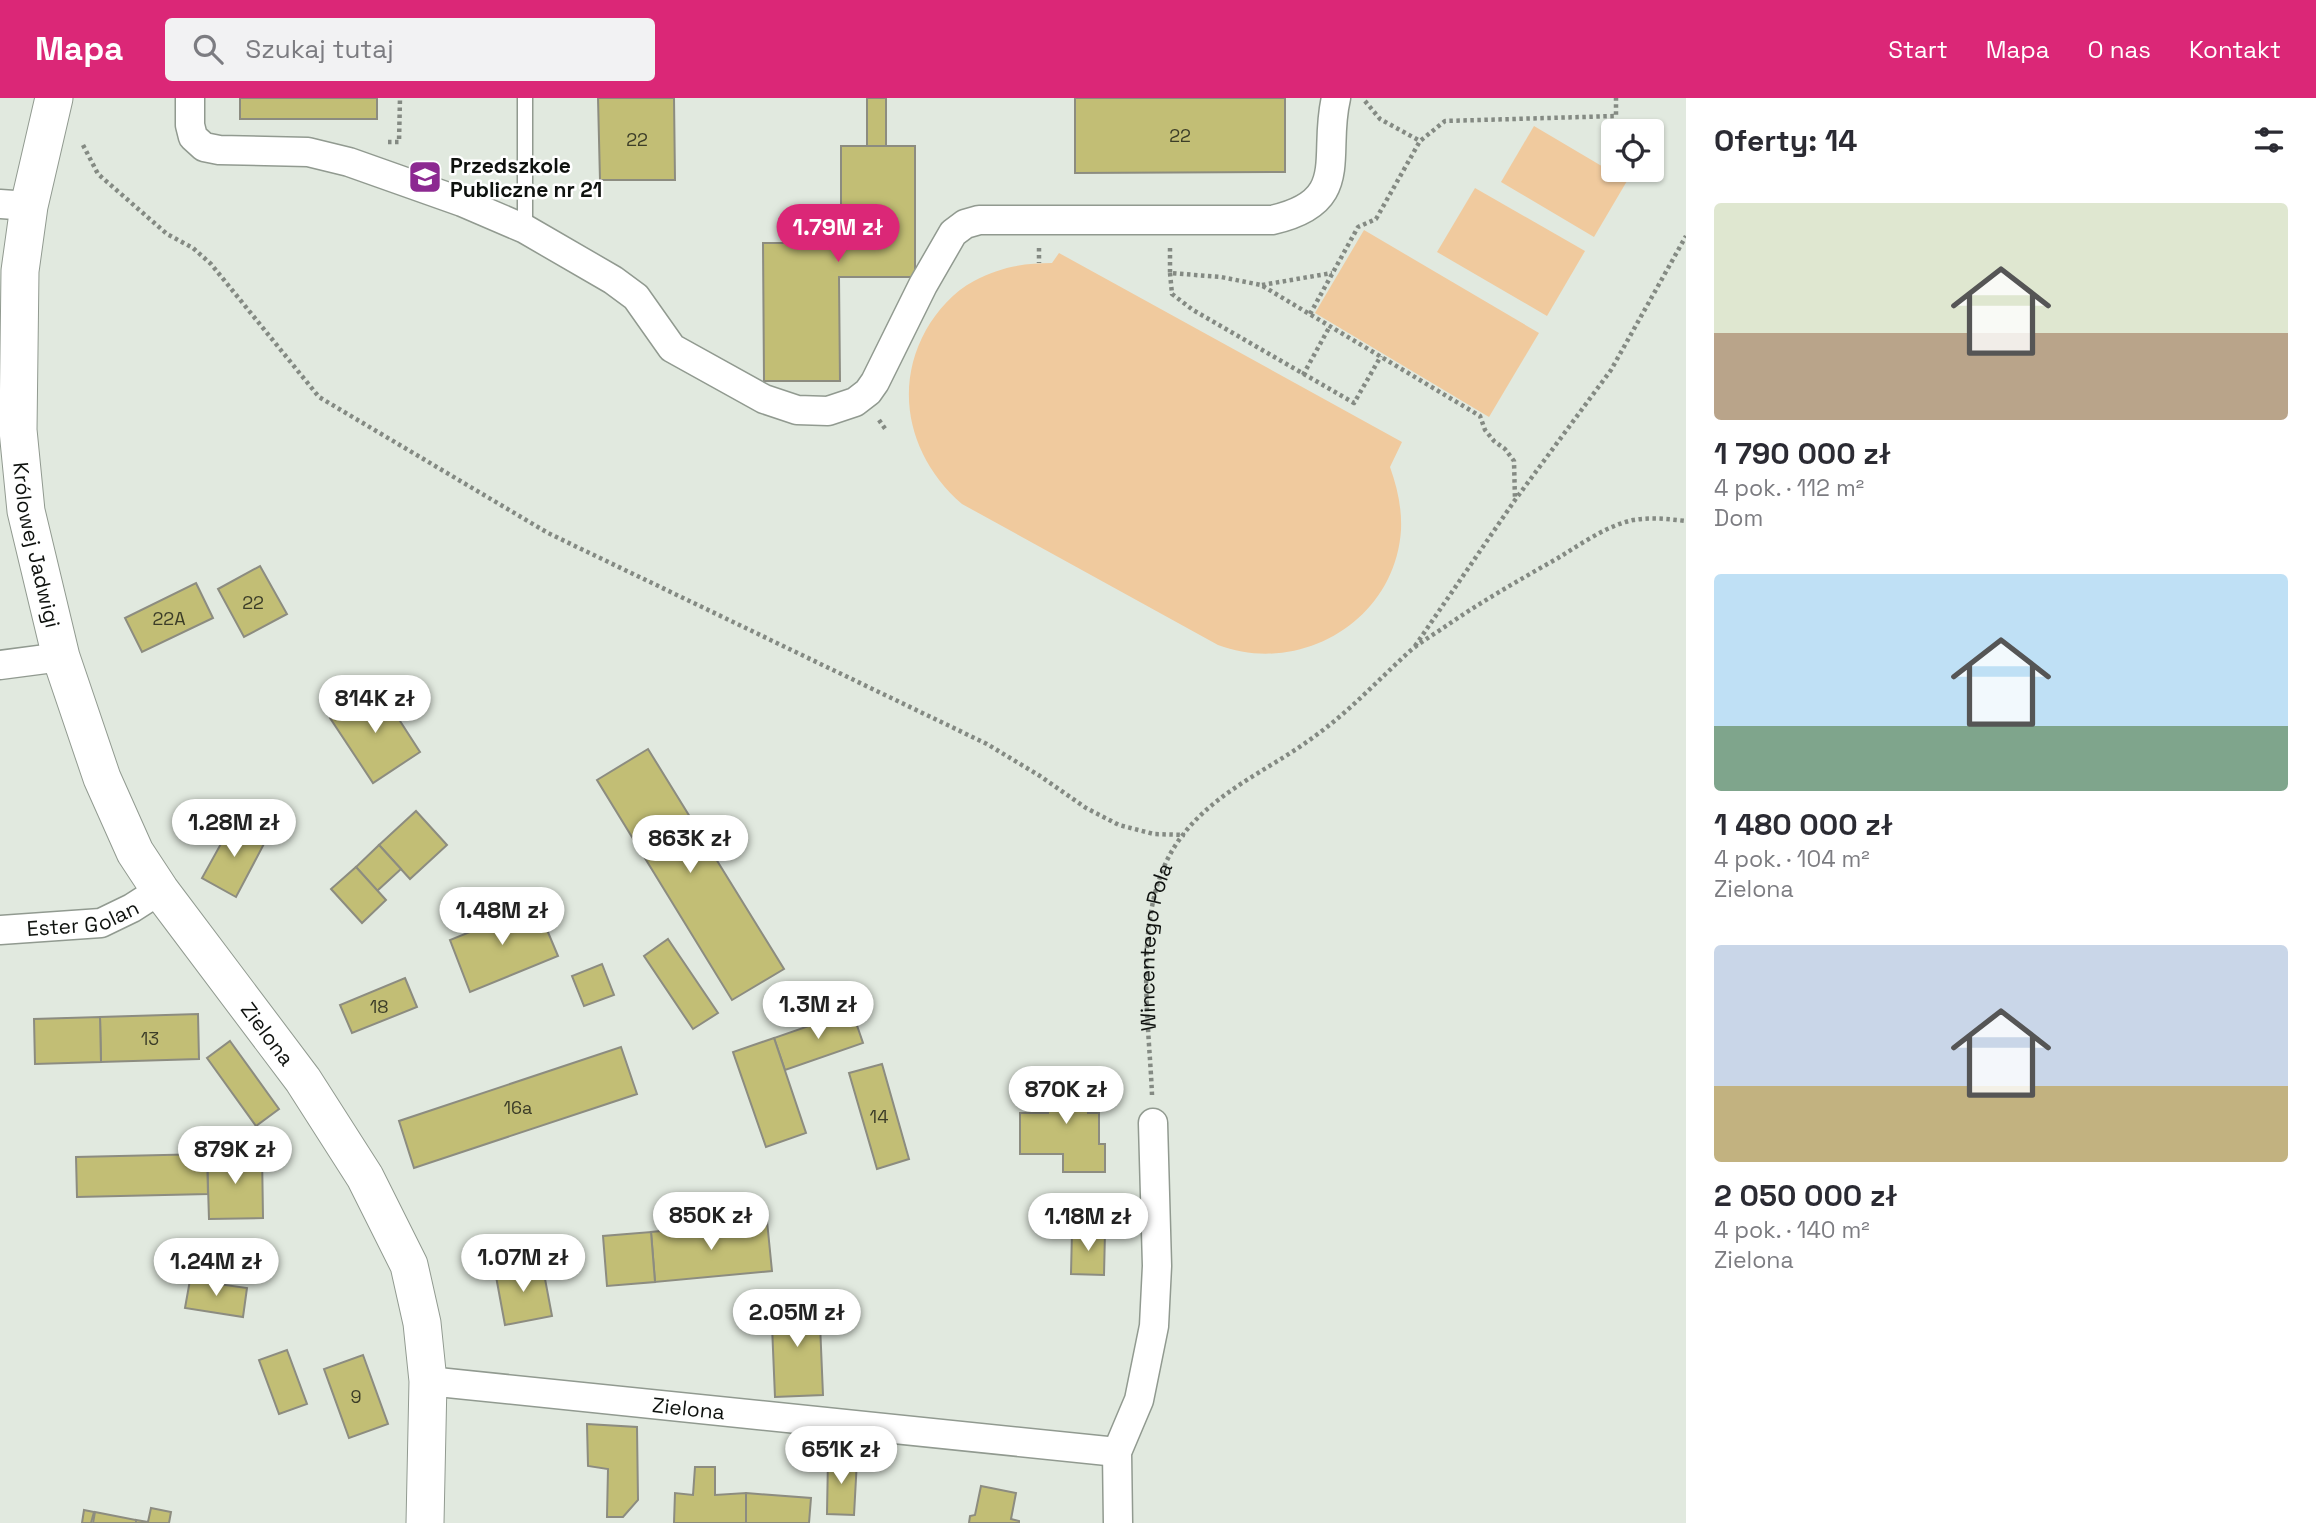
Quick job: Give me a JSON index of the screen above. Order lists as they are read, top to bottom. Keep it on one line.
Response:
{"streets":{"street":["Królowej Jadwigi","Ester Golan","Zielona"],"path":["Wincentego Pola"]},"crossings":[["Królowej Jadwigi","Ester Golan"],["Królowej Jadwigi","Zielona"],["Ester Golan","Zielona"]],"places":{"school or university":["Przedszkole Publiczne nr 21"]},"house_numbers":["22","22","22","22A","18","13","16a","14","9"],"page":{"header":"Mapa","search":"Szukaj tutaj","nav":["Start","Mapa","O nas","Kontakt"],"heading":"Oferty: 14","list":[{"name":"1 790 000 zł","note":"4 pok. · 112 m² · Dom"},{"name":"1 480 000 zł","note":"4 pok. · 104 m² · Zielona"},{"name":"2 050 000 zł","note":"4 pok. · 140 m² · Zielona"}],"price":["1.79M zł","814K zł","1.28M zł","863K zł","1.48M zł","1.3M zł","870K zł","879K zł","850K zł","1.18M zł","1.07M zł","1.24M zł","2.05M zł","651K zł"]}}
